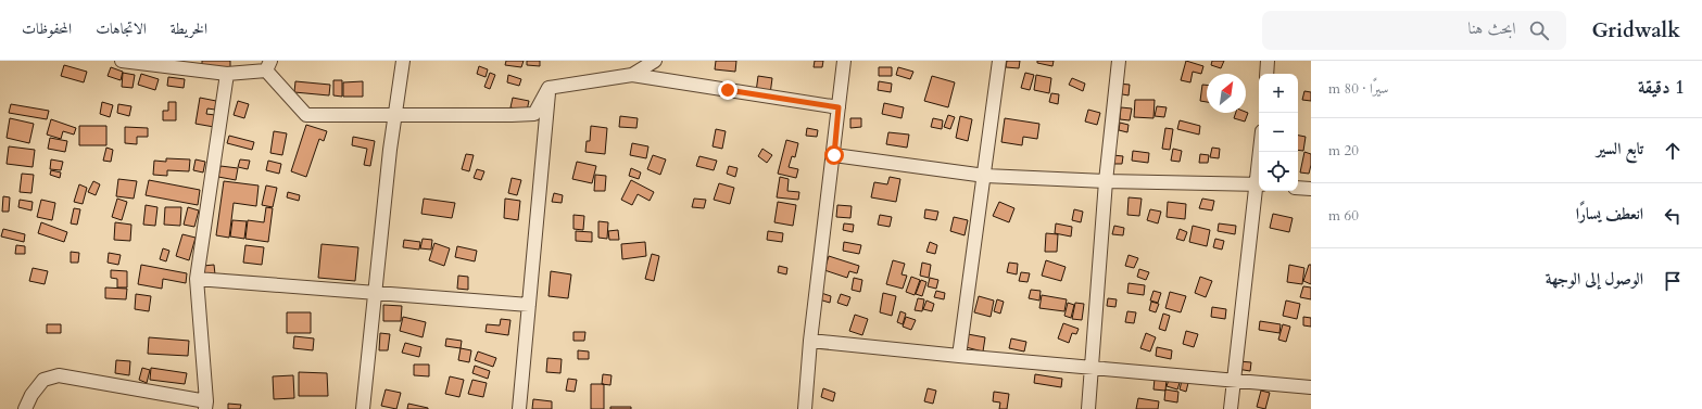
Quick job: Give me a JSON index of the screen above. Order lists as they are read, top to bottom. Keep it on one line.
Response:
{"north":"top right","page":{"header":"Gridwalk","search":"ابحث هنا","nav":["الخريطة","الاتجاهات","المحفوظات"],"heading":["1 دقيقة","سيرًا · 80 m"],"map_buttons":["+","−"],"list":[["تابع السير","20 m"],["انعطف يسارًا","60 m"],"الوصول إلى الوجهة"]}}
